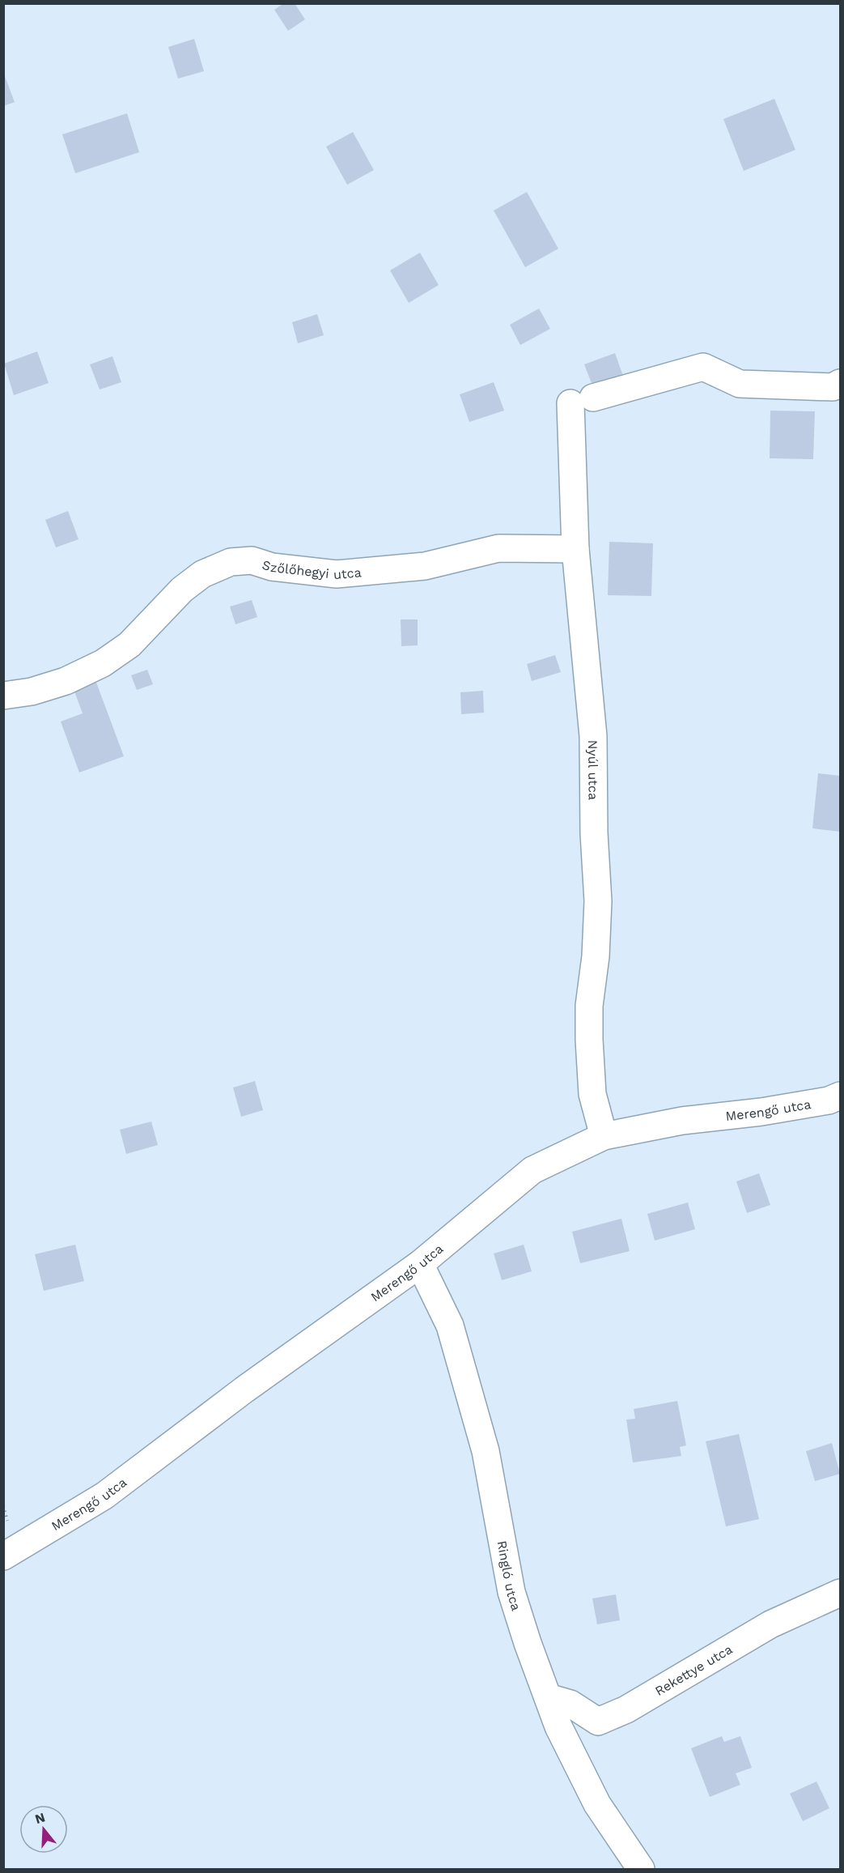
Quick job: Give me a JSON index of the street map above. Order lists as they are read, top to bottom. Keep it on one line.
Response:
{"streets":{"street":["Szőlőhegyi utca","Nyúl utca","Merengő utca","Ringló utca","Rekettye utca"]},"crossings":[["Szőlőhegyi utca","Nyúl utca"],["Nyúl utca","Merengő utca"],["Merengő utca","Ringló utca"],["Ringló utca","Rekettye utca"]],"north":"top"}
